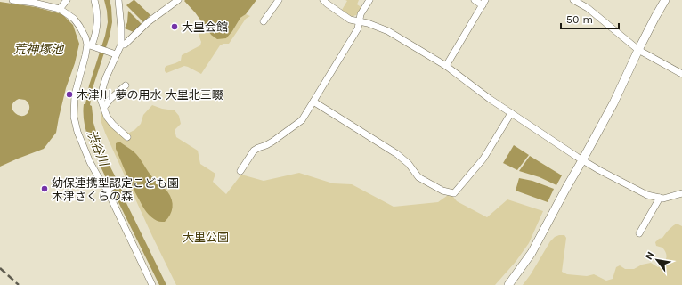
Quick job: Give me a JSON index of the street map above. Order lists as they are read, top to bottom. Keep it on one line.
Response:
{"water":["荒神塚池","渋谷川"],"parks":["大里公園"],"places":["大里会館","木津川 夢の用水 大里北三畷","幼保連携型認定こども園 木津さくらの森"],"scale_bar":"50 m","north":"top left"}
